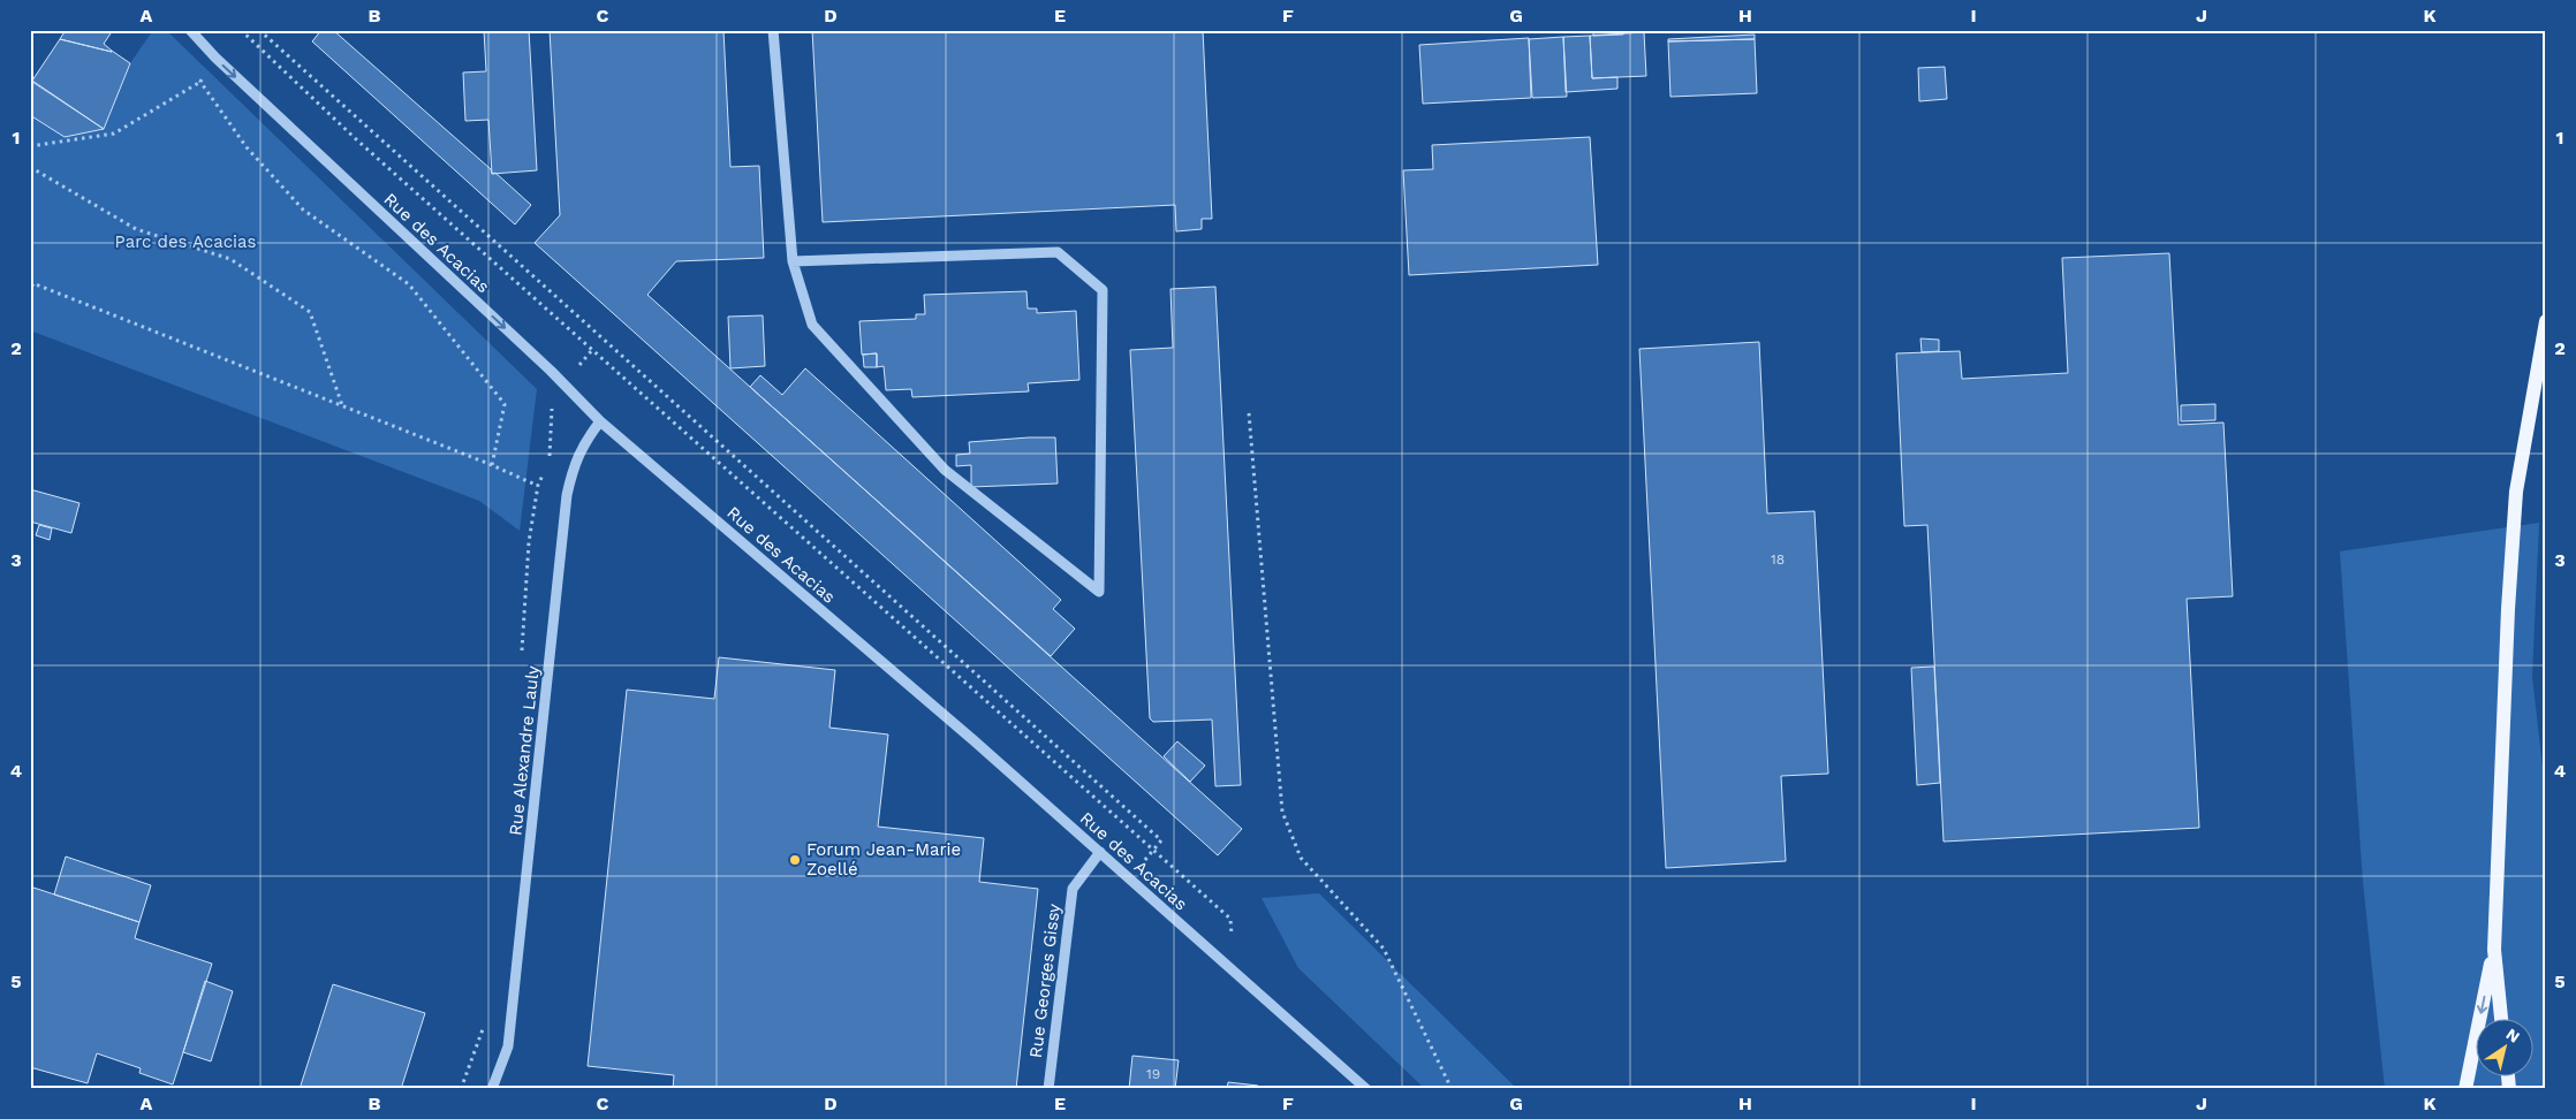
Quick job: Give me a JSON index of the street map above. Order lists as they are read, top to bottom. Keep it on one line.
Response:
{"streets":{"street":["Rue des Acacias","Rue Alexandre Lauly","Rue Georges Gissy"]},"crossings":[["Rue des Acacias","Rue Alexandre Lauly"],["Rue des Acacias","Rue Georges Gissy"]],"parks":["Parc des Acacias"],"places":["Forum Jean-Marie Zoellé"],"house_numbers":["18","19"],"north":"top right","grid":{"columns":["A","B","C","D","E","F","G","H","I","J","K"],"rows":["1","2","3","4","5"]}}
